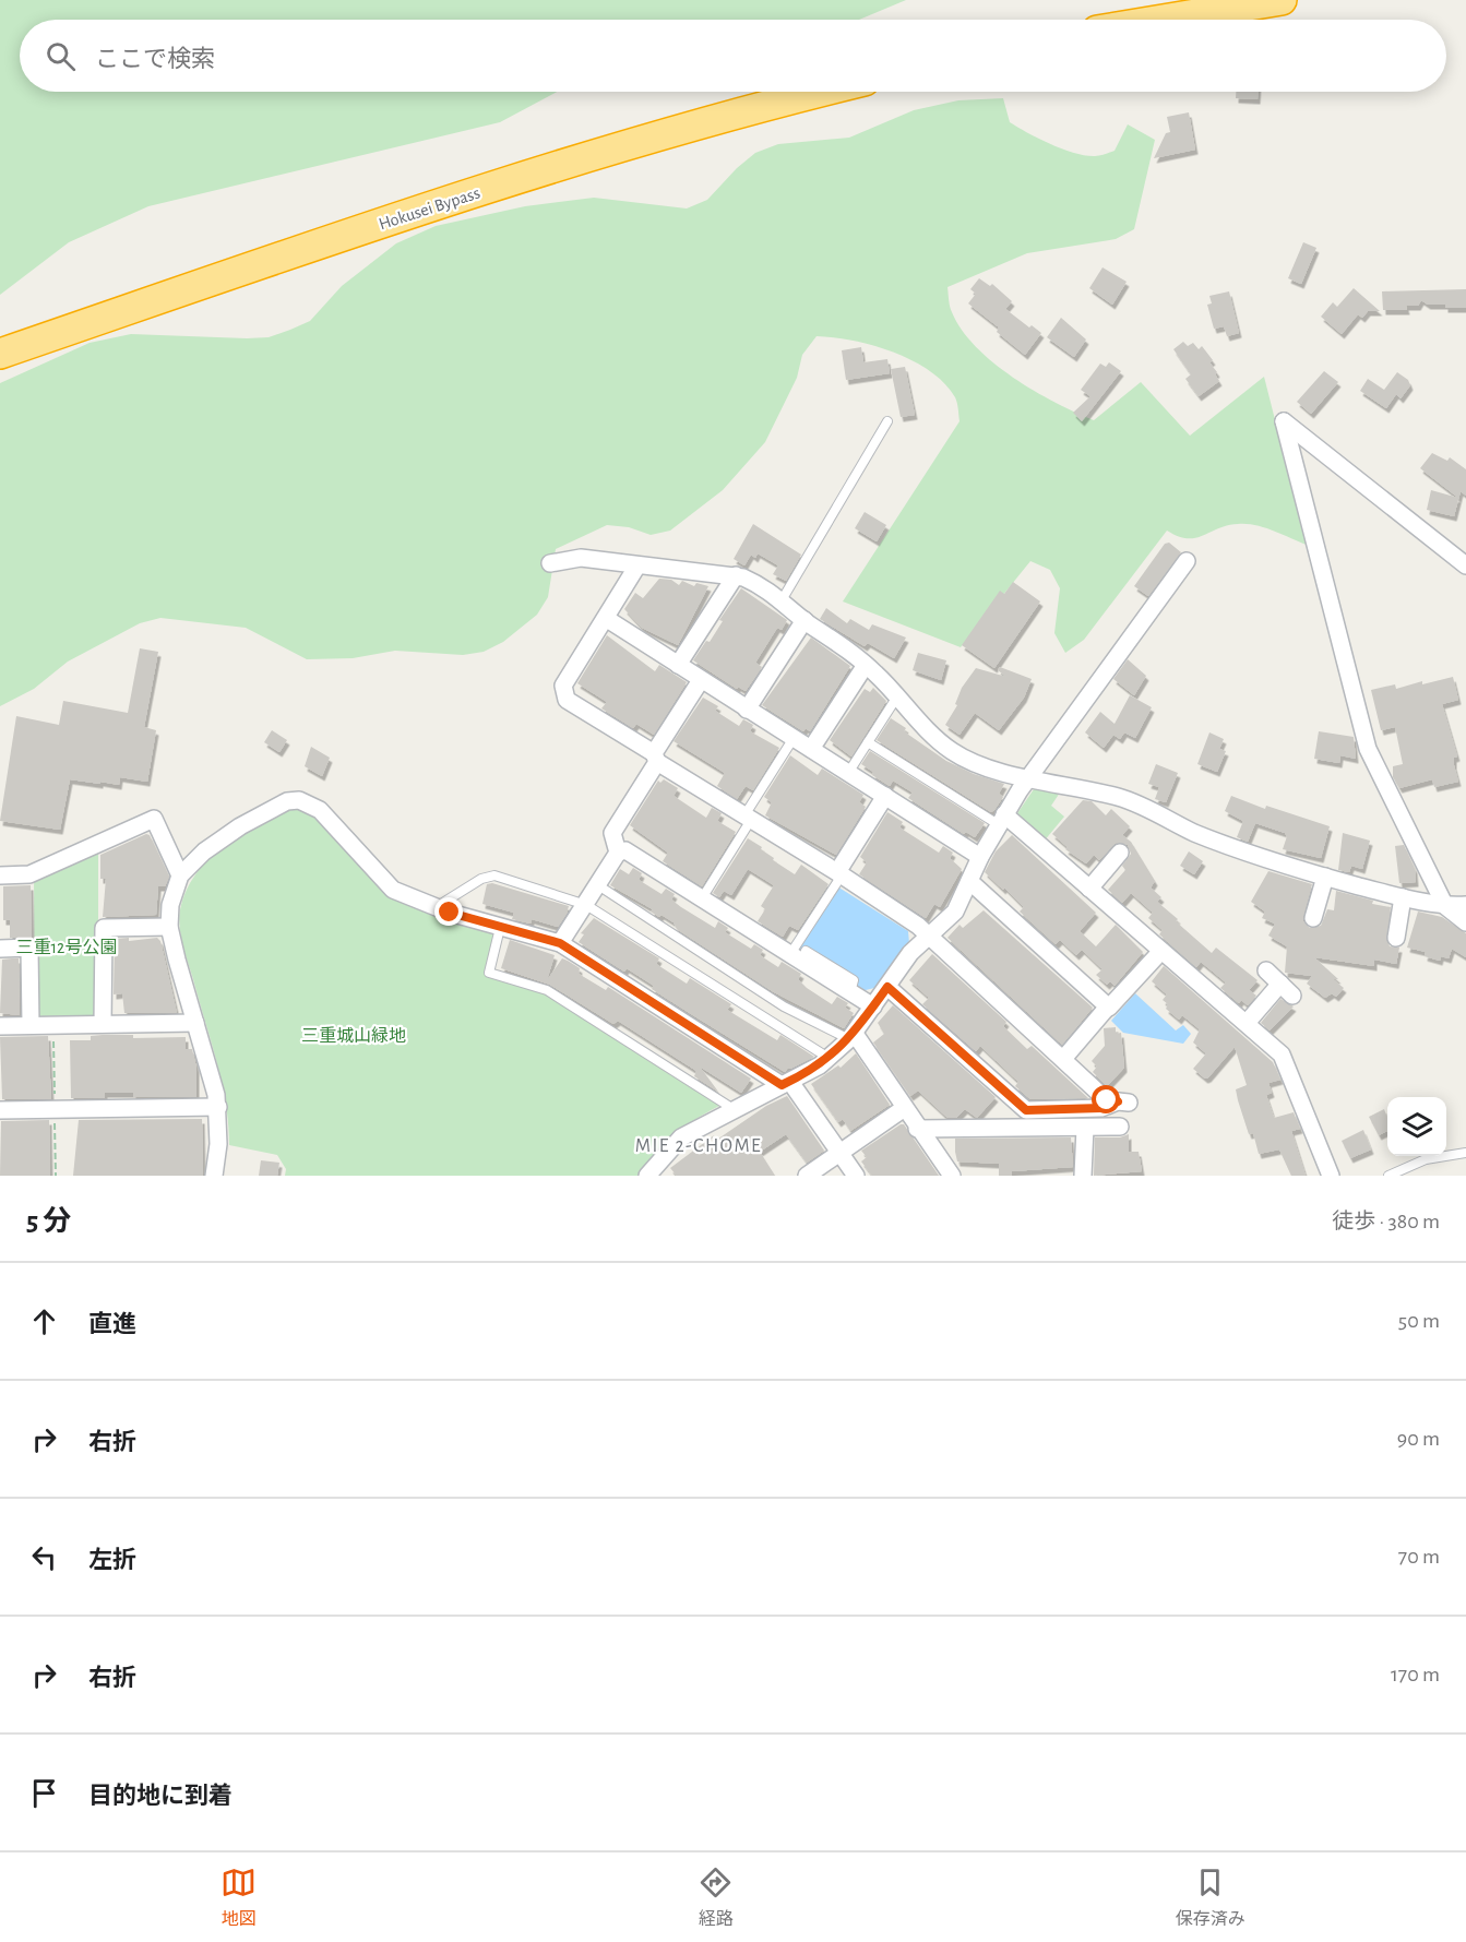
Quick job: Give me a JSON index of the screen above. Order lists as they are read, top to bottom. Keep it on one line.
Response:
{"streets":{"highway":["Hokusei Bypass"]},"districts":["MIE 2-CHOME"],"parks":["三重12号公園","三重城山緑地"],"page":{"search":"ここで検索","heading":["5 分","徒歩 · 380 m"],"list":[["直進","50 m"],["右折","90 m"],["左折","70 m"],["右折","170 m"],"目的地に到着"],"nav":["地図","経路","保存済み"]}}
